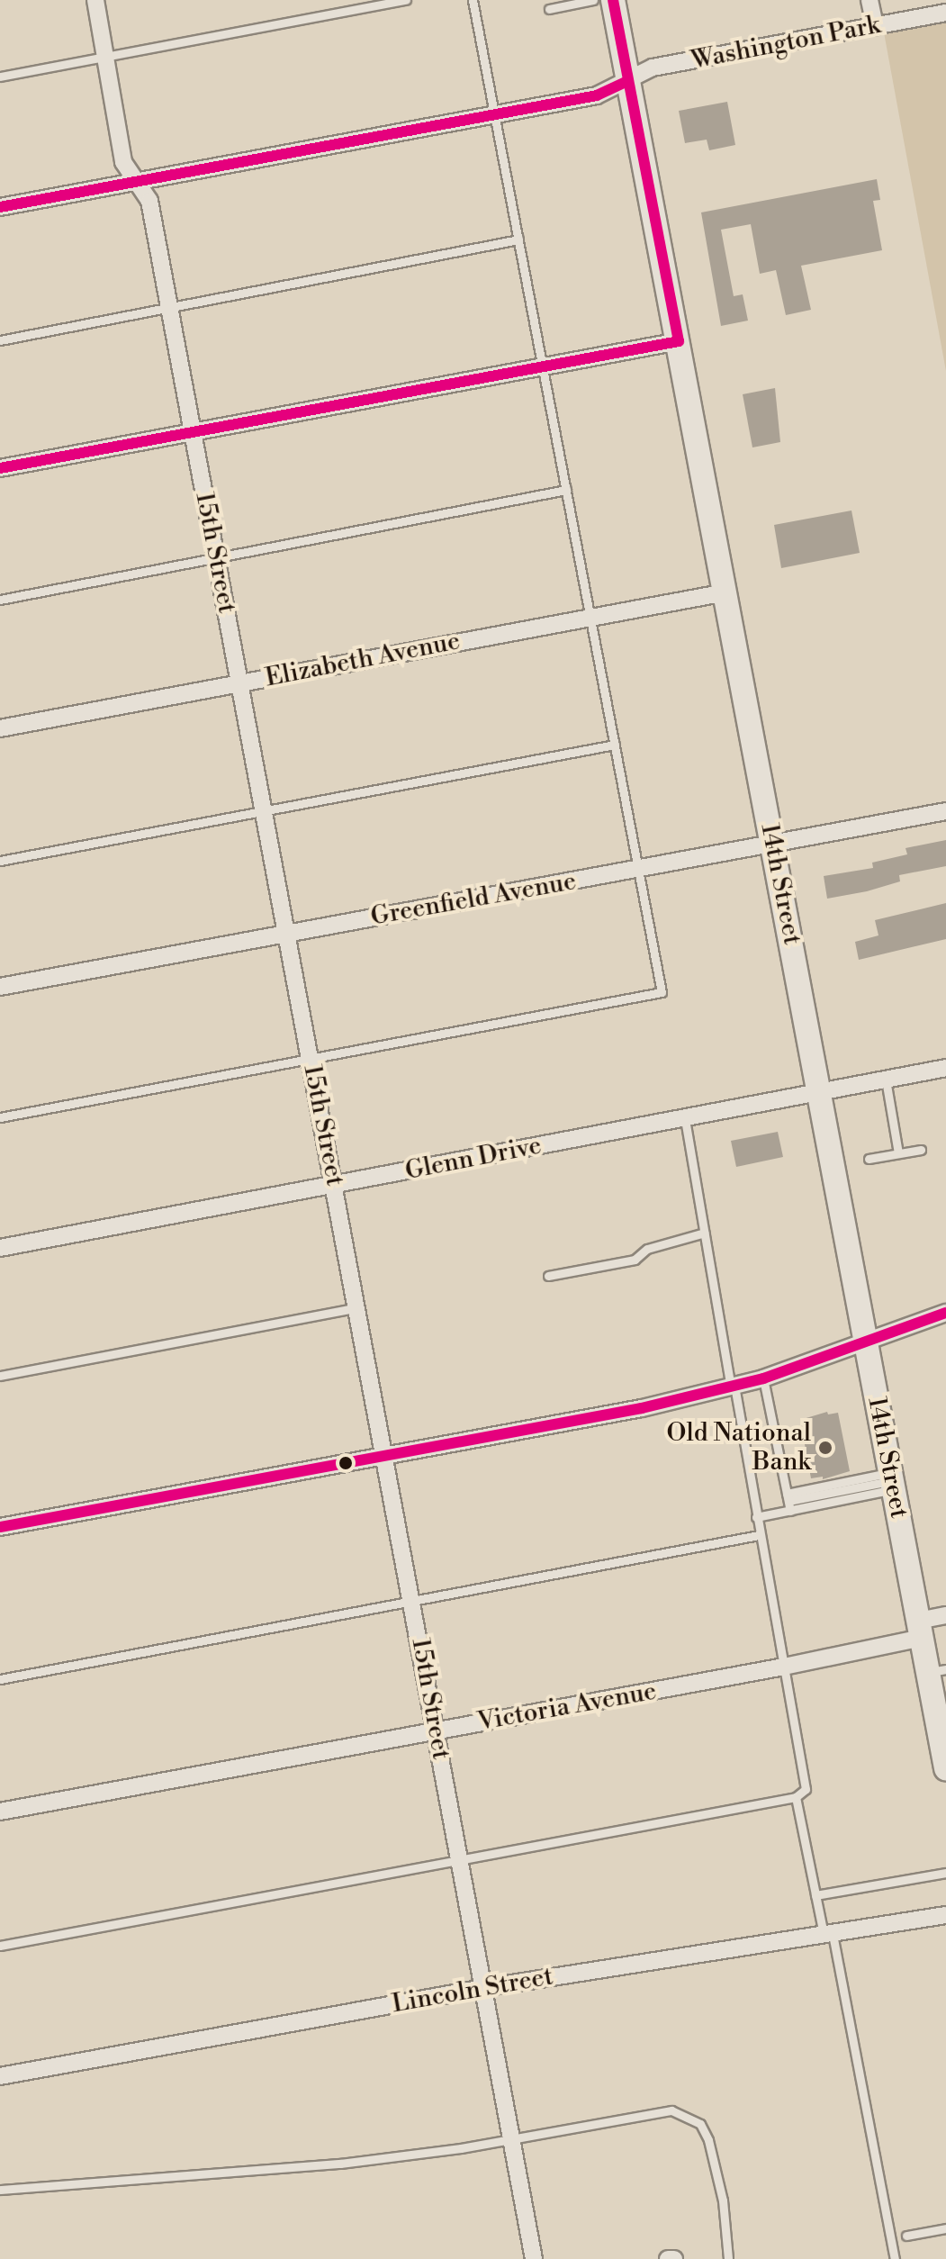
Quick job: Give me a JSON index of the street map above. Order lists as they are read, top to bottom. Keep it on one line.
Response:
{"streets":{"street":["Washington Park","15th Street","Elizabeth Avenue","14th Street","Greenfield Avenue","Glenn Drive","Victoria Avenue","Lincoln Street"]},"crossings":[["Washington Park","15th Street"],["Washington Park","14th Street"],["15th Street","Elizabeth Avenue"],["15th Street","Greenfield Avenue"],["15th Street","Glenn Drive"],["15th Street","Victoria Avenue"],["15th Street","Lincoln Street"],["Elizabeth Avenue","14th Street"],["14th Street","Greenfield Avenue"],["14th Street","Glenn Drive"],["14th Street","Victoria Avenue"]],"places":["Old National Bank"]}
